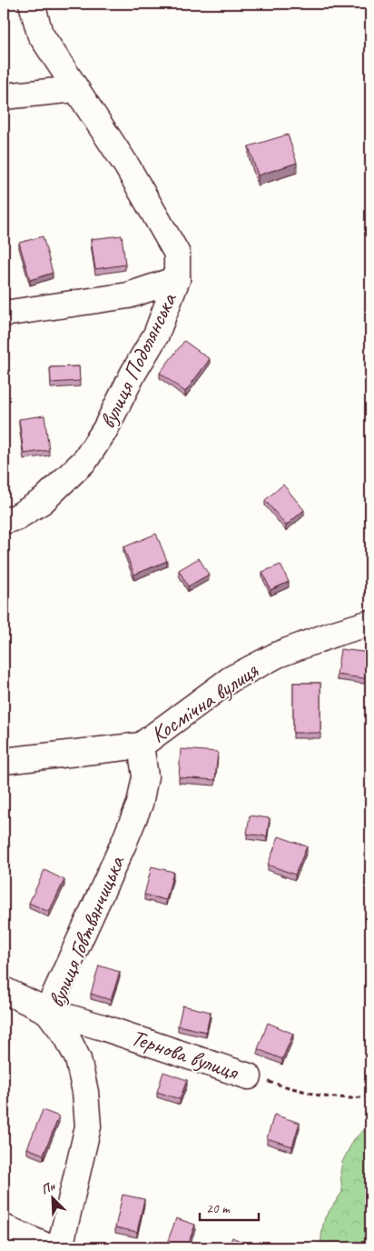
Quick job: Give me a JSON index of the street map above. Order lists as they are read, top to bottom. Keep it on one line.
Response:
{"streets":{"street":["вулиця Подолянська","Космічна вулиця","вулиця Говтвянчицька","Тернова вулиця"]},"crossings":[["Космічна вулиця","вулиця Говтвянчицька"],["вулиця Говтвянчицька","Тернова вулиця"]],"scale_bar":"20 m","north":"top left"}
